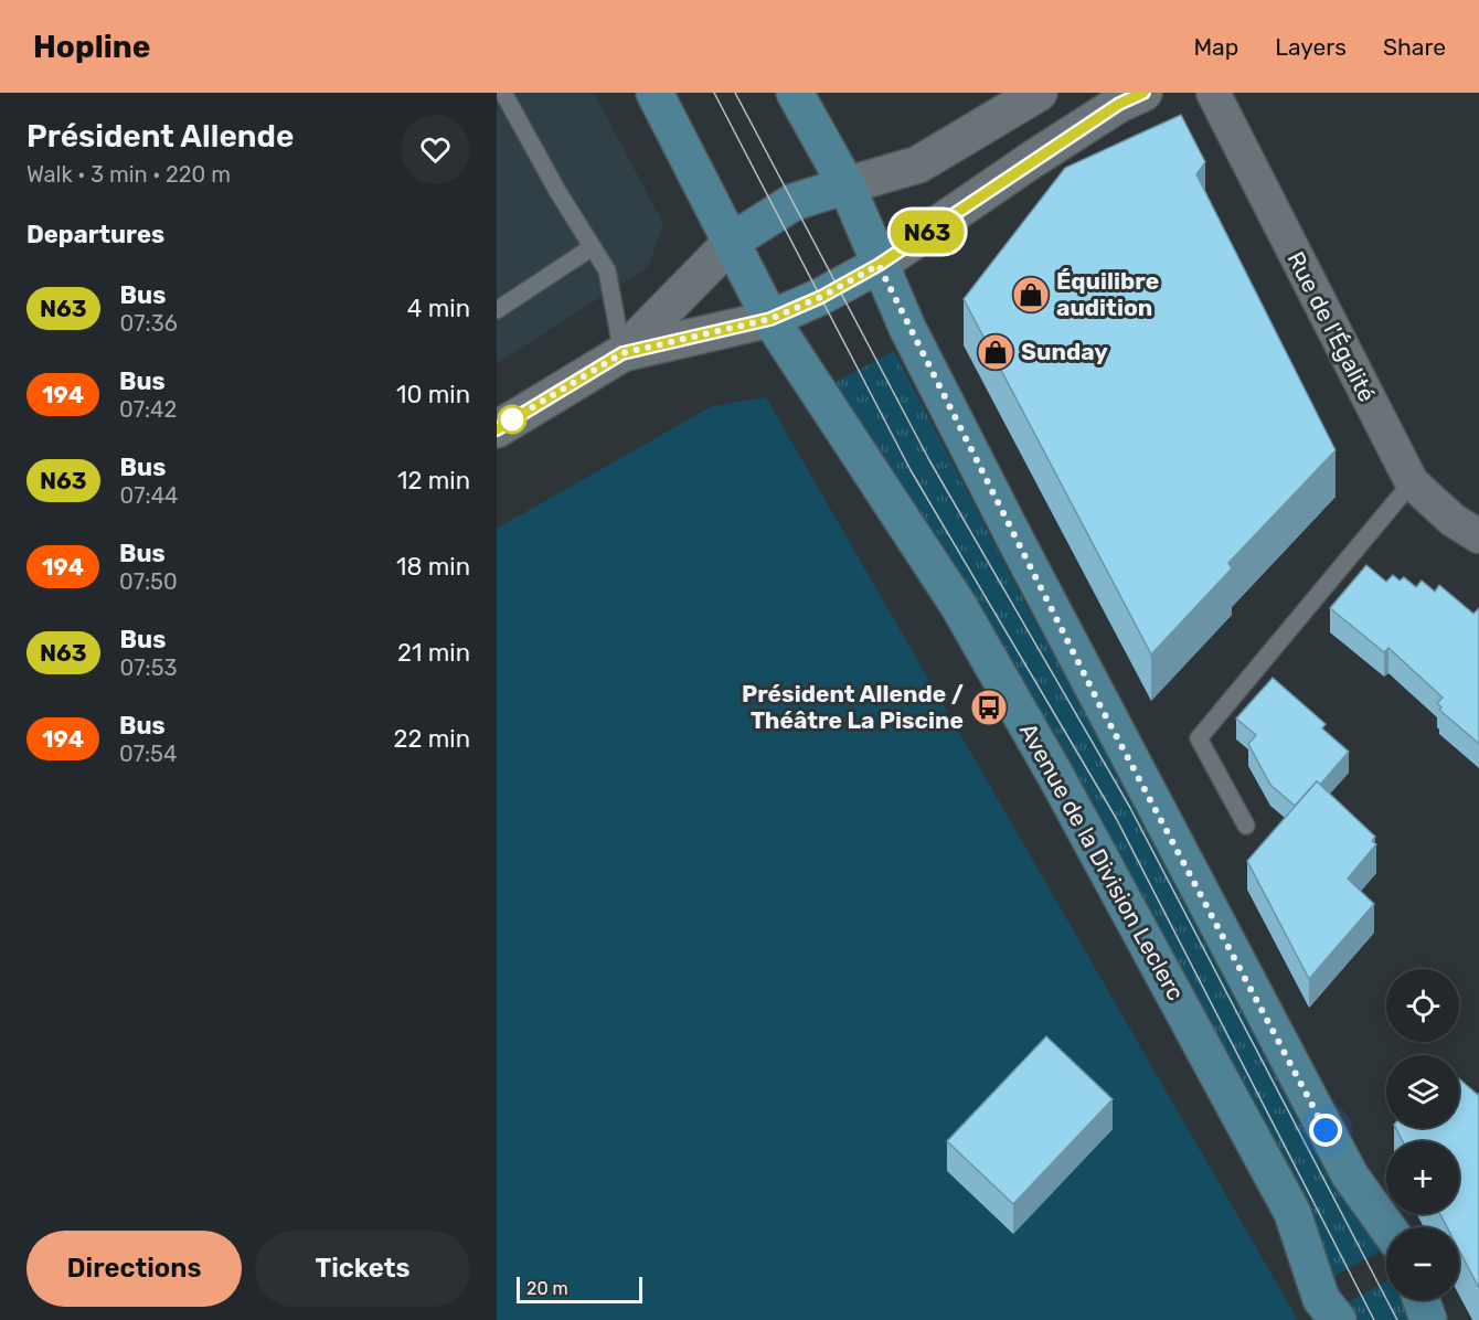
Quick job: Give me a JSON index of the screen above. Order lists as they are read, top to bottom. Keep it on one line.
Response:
{"streets":{"main road":["Avenue de la Division Leclerc"],"street":["Rue de l'Égalité"]},"places":{"shop":["Équilibre audition","Sunday"],"bus stop":["Président Allende / Théâtre La Piscine"]},"lines":["bus line N63"],"scale_bar":"20 m","page":{"header":"Hopline","nav":["Map","Layers","Share"],"heading":[["Président Allende","Walk · 3 min · 220 m"],"Departures"],"on_map":"N63","list":[{"mark":"N63","name":"Bus","note":"07:36","value":"4 min"},{"mark":"194","name":"Bus","note":"07:42","value":"10 min"},{"mark":"N63","name":"Bus","note":"07:44","value":"12 min"},{"mark":"194","name":"Bus","note":"07:50","value":"18 min"},{"mark":"N63","name":"Bus","note":"07:53","value":"21 min"},{"mark":"194","name":"Bus","note":"07:54","value":"22 min"}],"map_buttons":["+","−"],"buttons":["Directions","Tickets"],"scale":"20 m"}}
